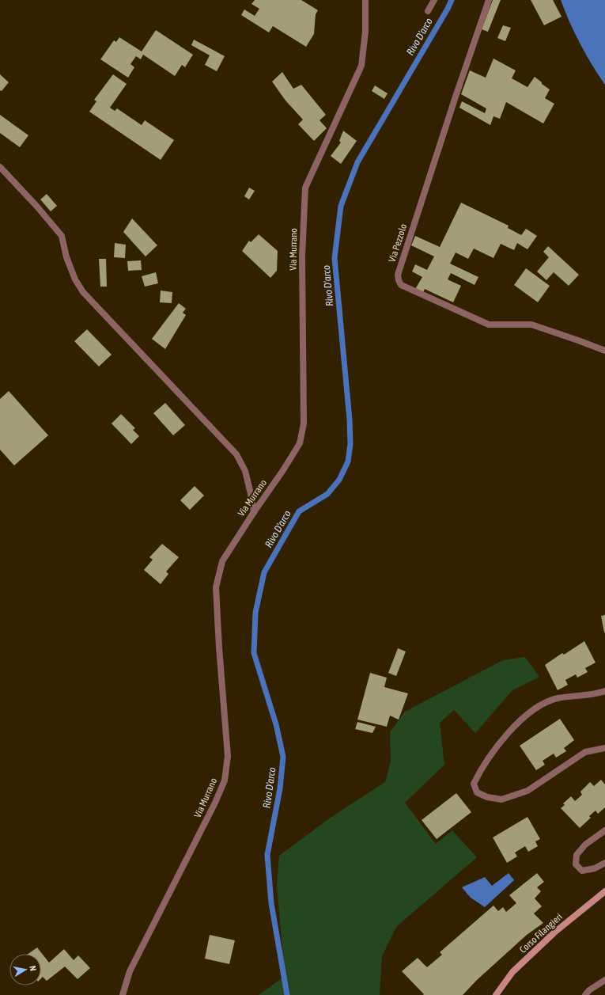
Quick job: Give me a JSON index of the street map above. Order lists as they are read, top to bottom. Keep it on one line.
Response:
{"streets":{"street":["Via Pezzolo","Via Murrano","Corso Filangieri"]},"water":["Rivo D'arco"],"north":"right"}
